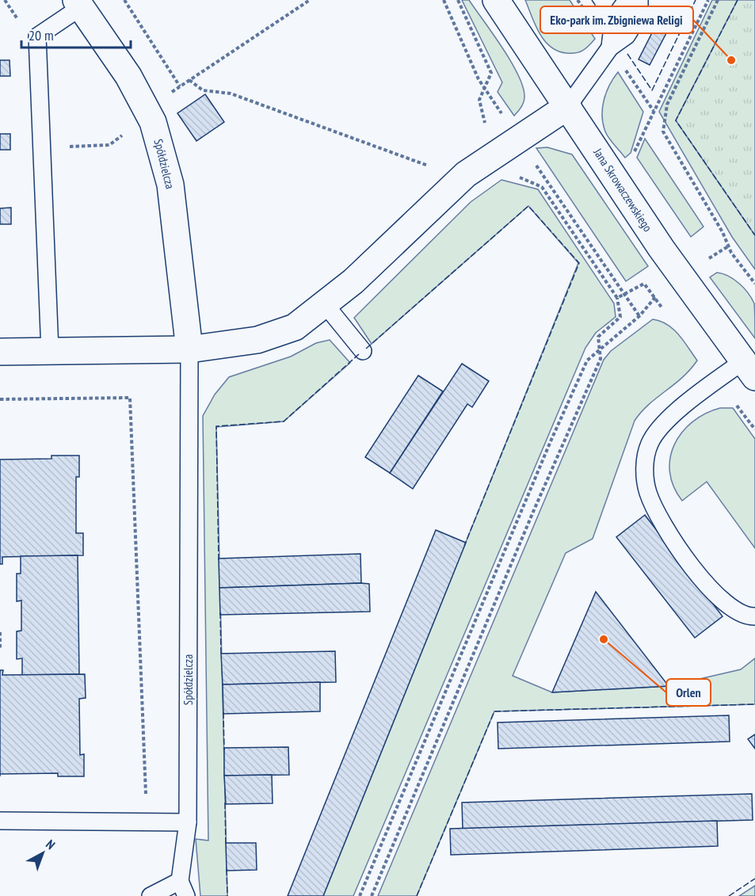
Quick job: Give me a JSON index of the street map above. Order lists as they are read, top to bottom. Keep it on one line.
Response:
{"streets":{"street":["Spółdzielcza","Jana Skrowaczewskiego"]},"places":["Eko-park im. Zbigniewa Religi","Orlen"],"scale_bar":"20 m","north":"top right"}
